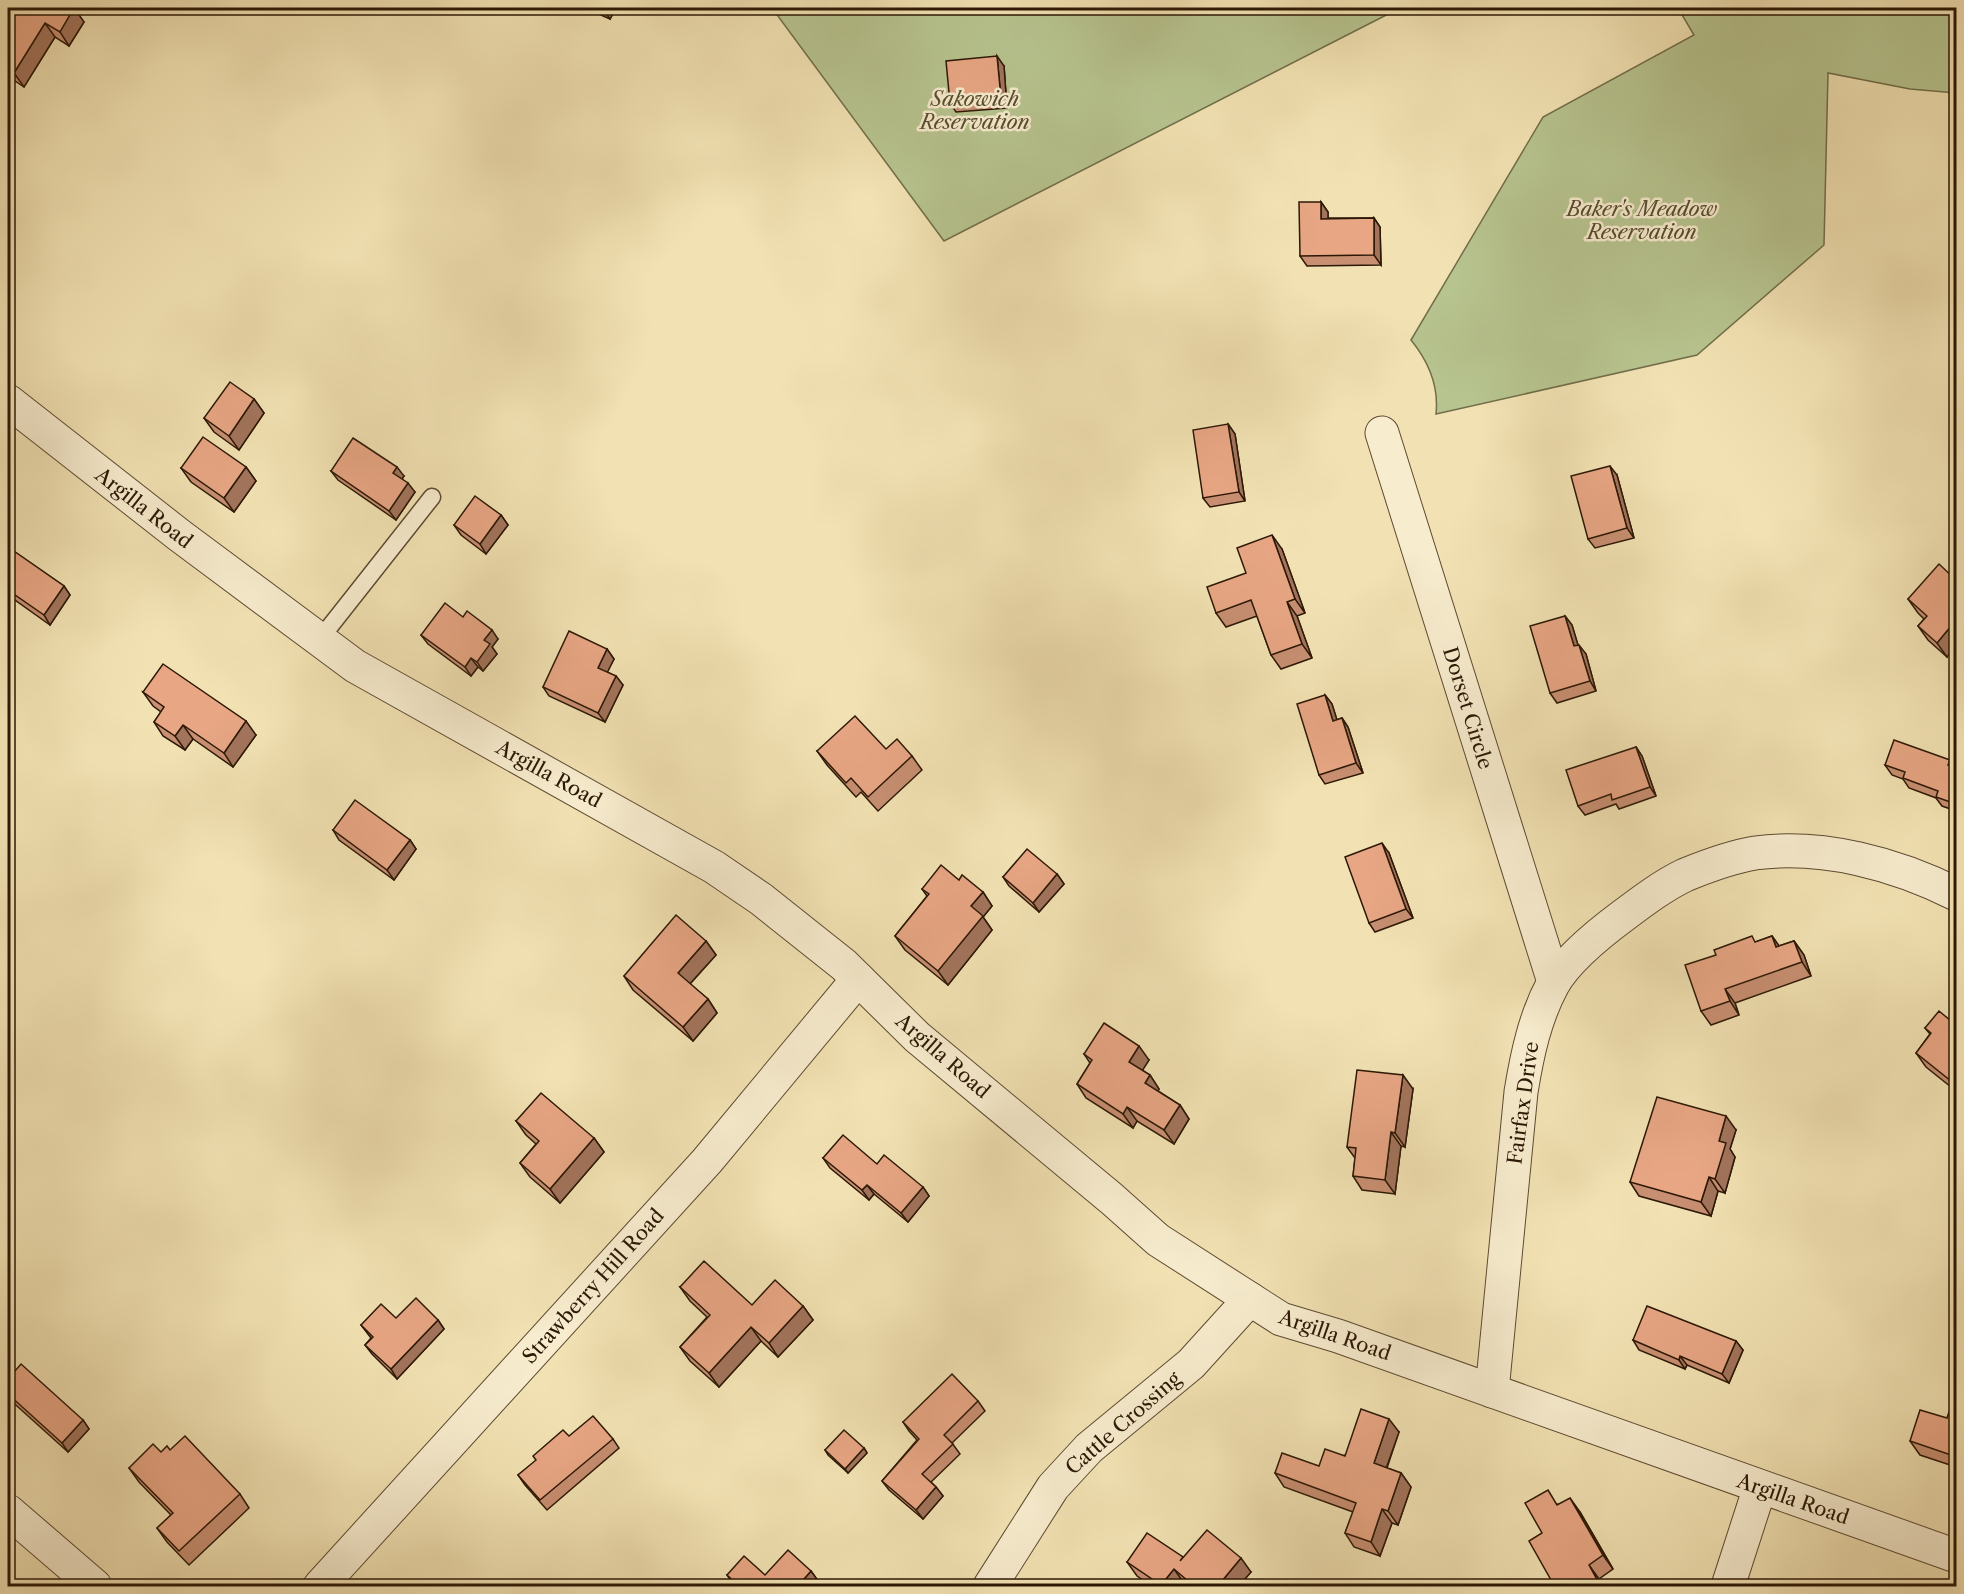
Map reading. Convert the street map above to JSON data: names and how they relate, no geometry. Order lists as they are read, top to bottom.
{
  "streets": {
    "street": [
      "Argilla Road",
      "Dorset Circle",
      "Fairfax Drive",
      "Strawberry Hill Road",
      "Cattle Crossing"
    ]
  },
  "crossings": [
    ["Argilla Road", "Fairfax Drive"],
    ["Argilla Road", "Strawberry Hill Road"],
    ["Argilla Road", "Cattle Crossing"],
    ["Dorset Circle", "Fairfax Drive"]
  ],
  "parks": ["Sakowich Reservation", "Baker's Meadow Reservation"]
}
